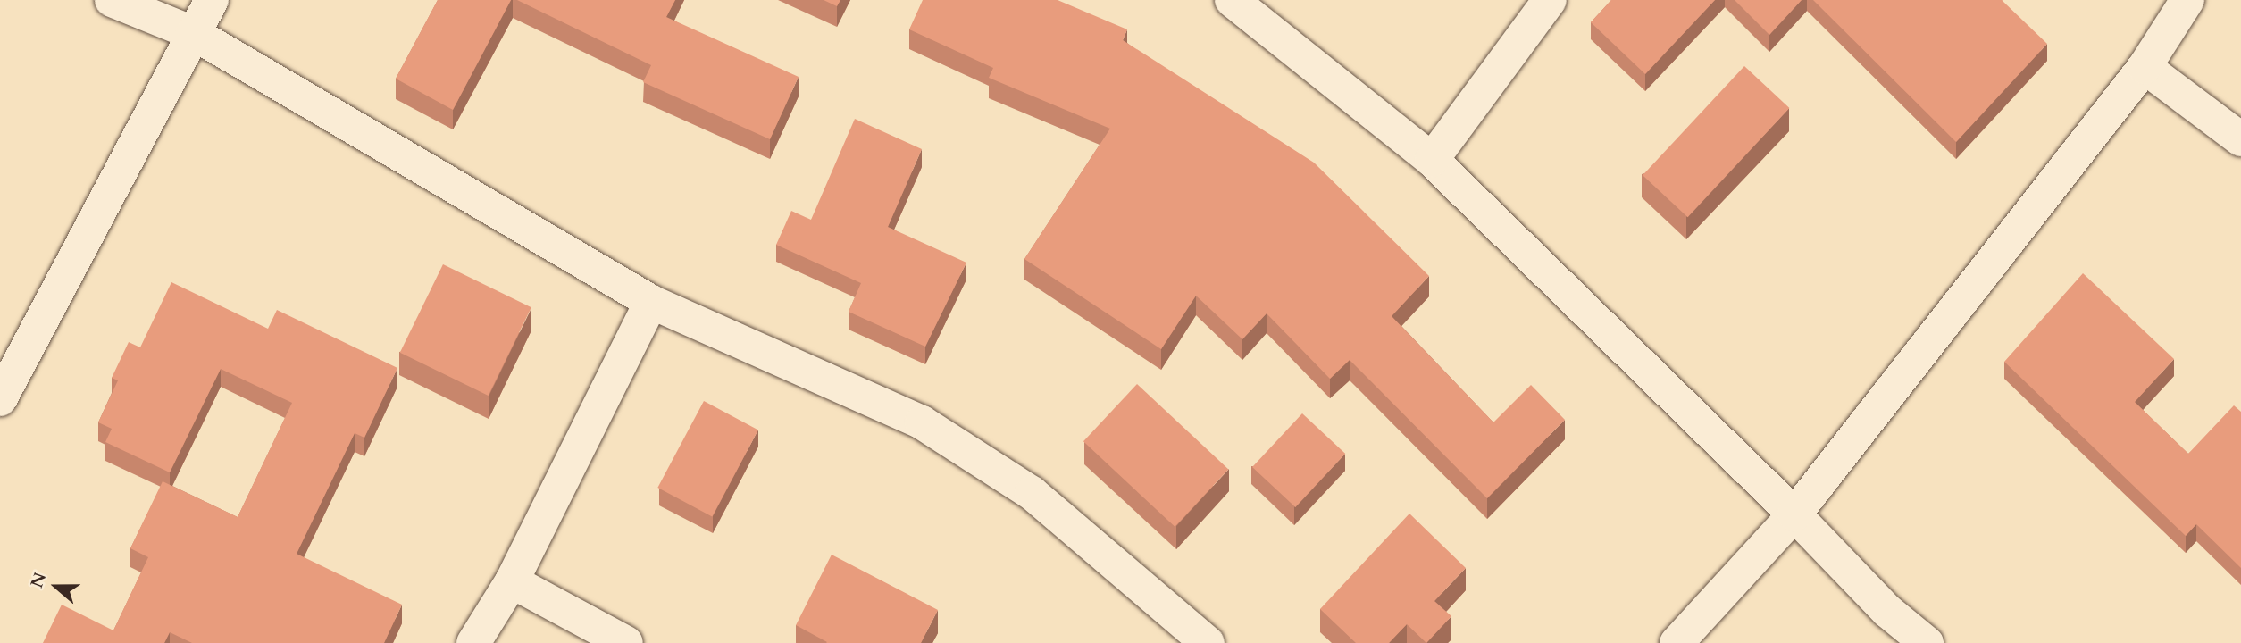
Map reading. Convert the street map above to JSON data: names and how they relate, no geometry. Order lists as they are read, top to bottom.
{
  "north": "left"
}
